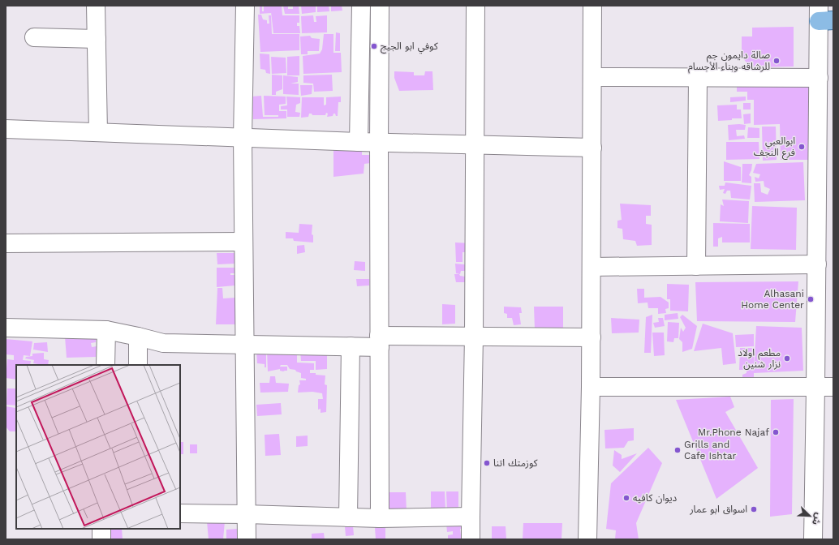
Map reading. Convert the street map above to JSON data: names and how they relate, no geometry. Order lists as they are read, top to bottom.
{
  "places": [
    "كوفي ابو الجيج",
    "صالة دايمون جم للرشاقه وبناء الأجسام",
    "ابوالعبي فرع النجف",
    "Alhasani Home Center",
    "مطعم اولاد نزار شنين",
    "Mr.Phone Najaf",
    "Grills and Cafe Ishtar",
    "كوزمتك اتنا",
    "ديوان كافيه",
    "اسواق ابو عمار"
  ],
  "north": "bottom right"
}
